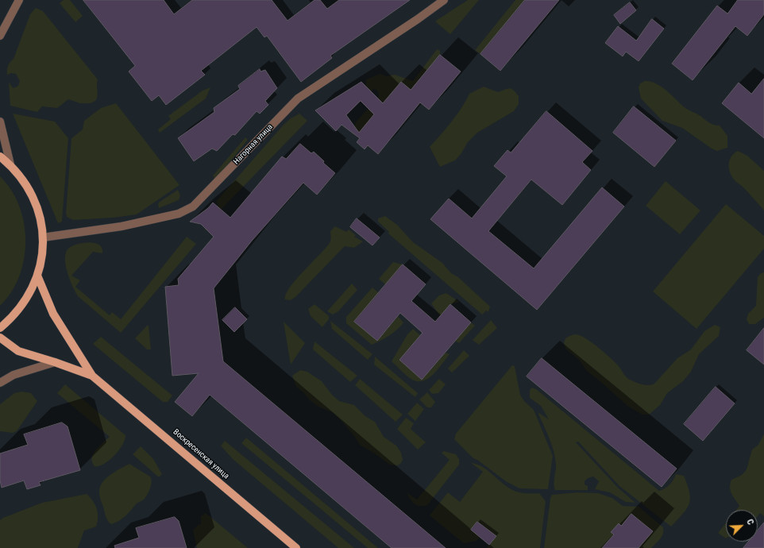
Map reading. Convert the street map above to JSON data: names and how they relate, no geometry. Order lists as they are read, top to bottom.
{
  "streets": {
    "main road": ["Воскресенская улица"],
    "street": ["Нагорная улица"]
  },
  "north": "top right"
}
